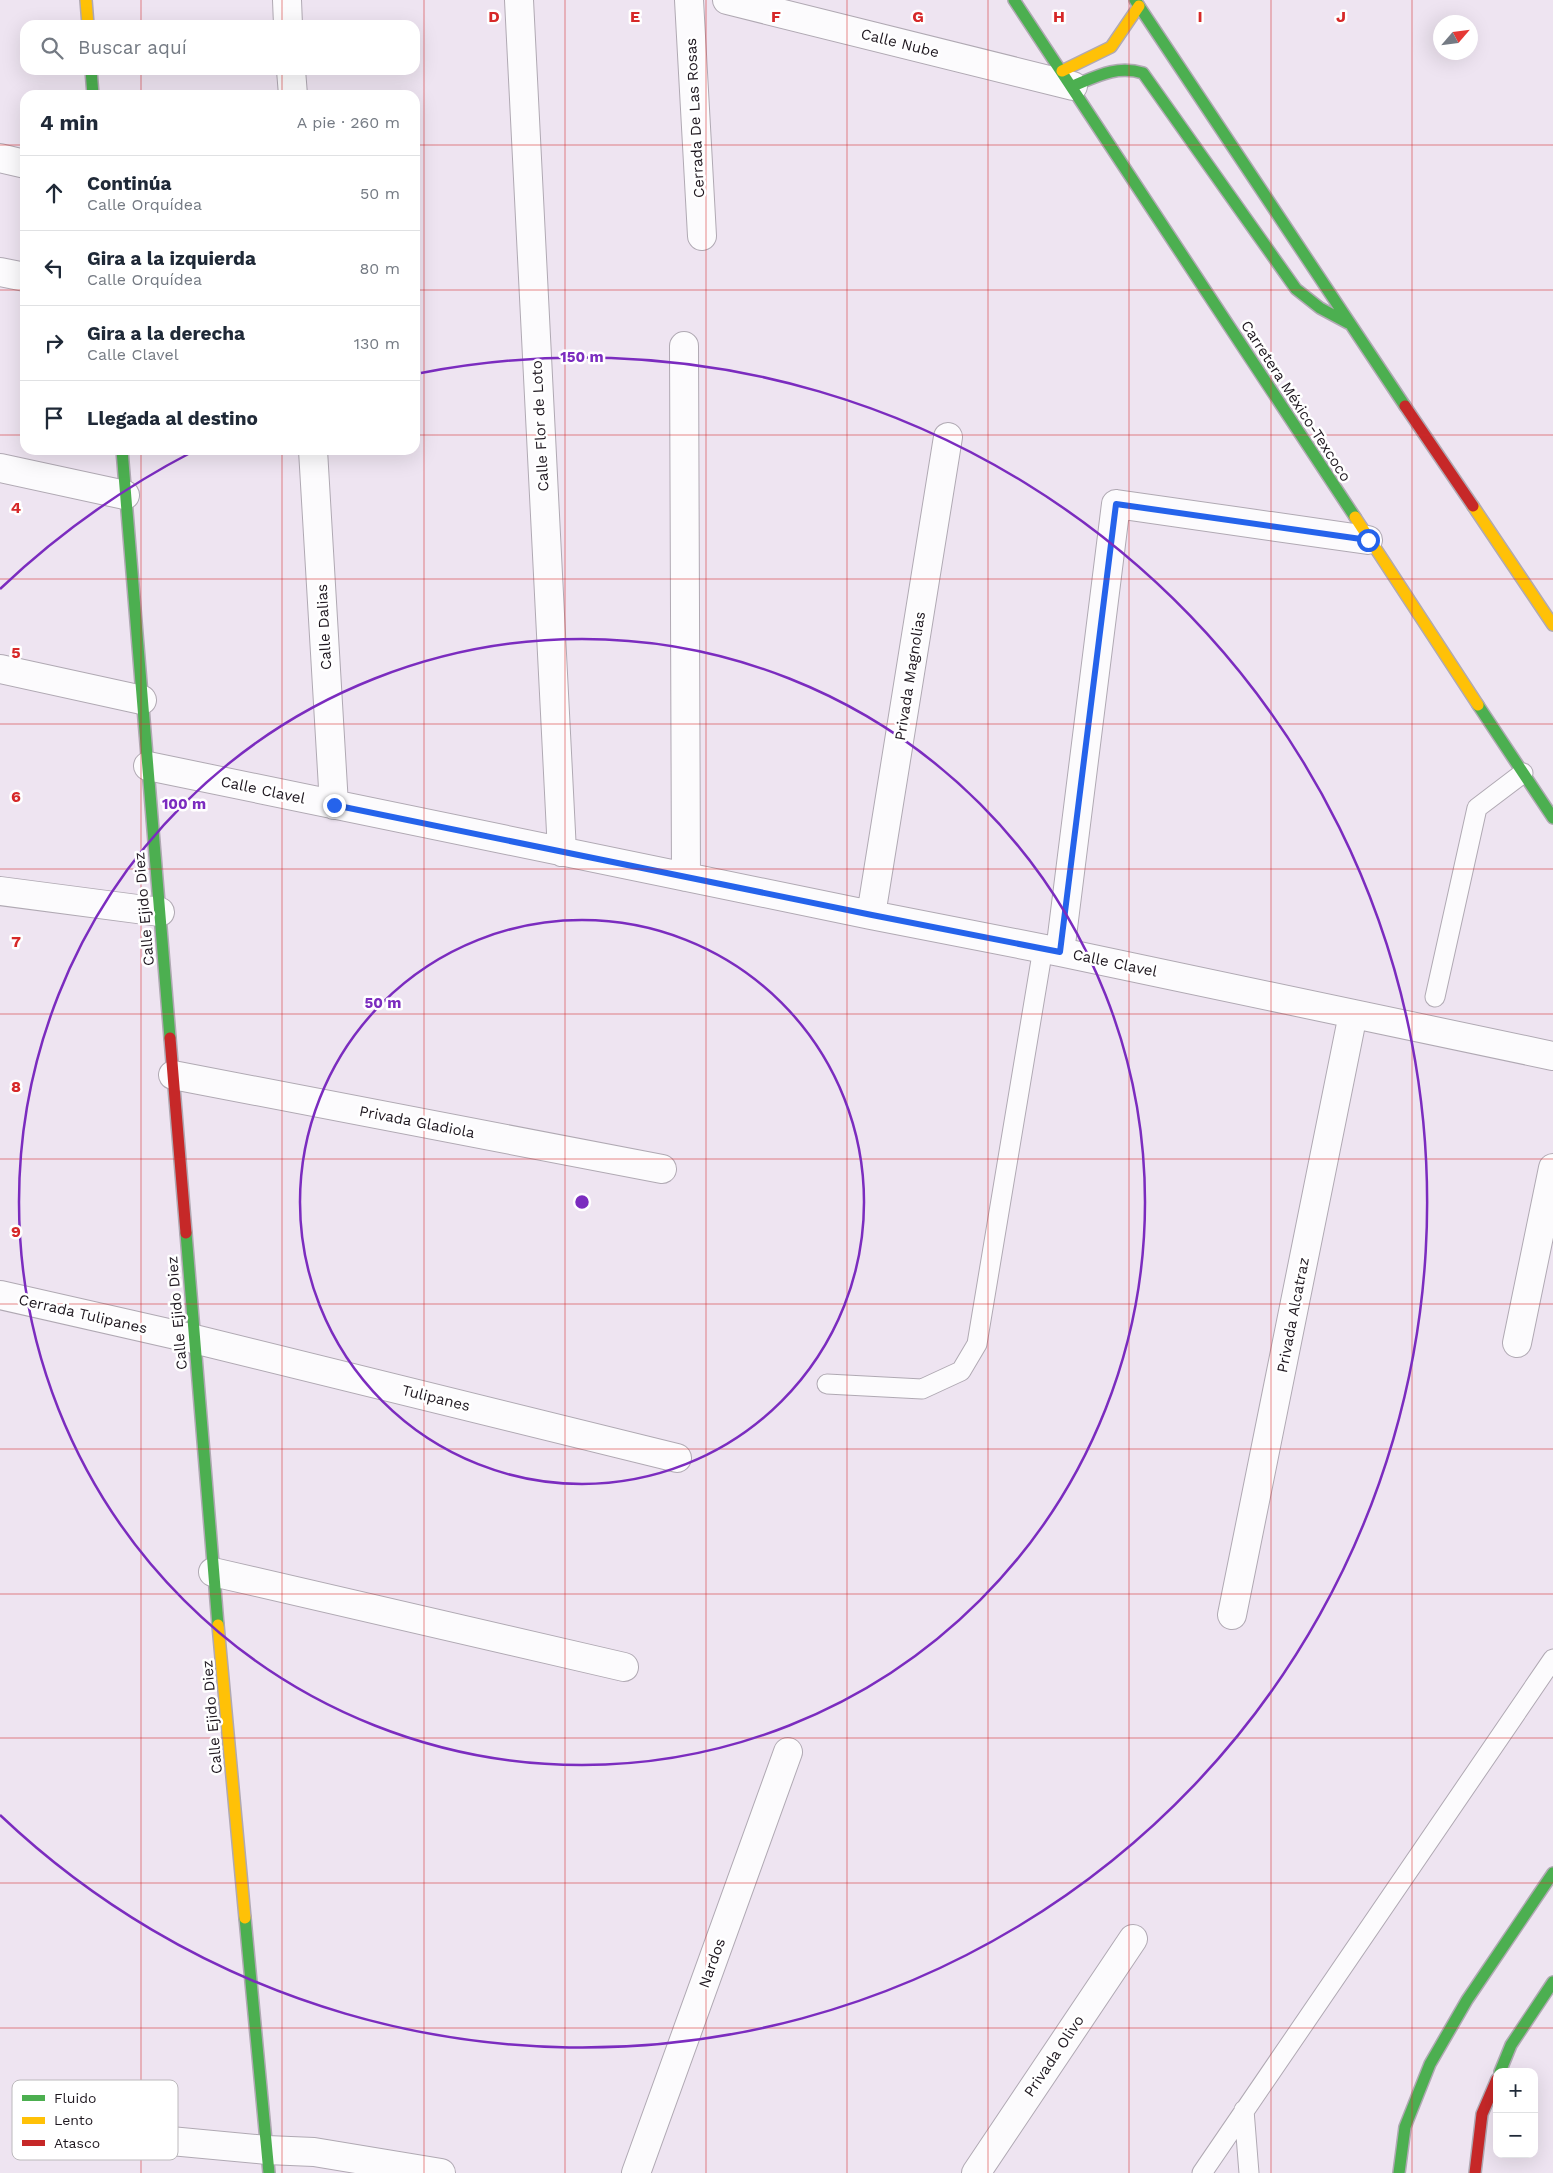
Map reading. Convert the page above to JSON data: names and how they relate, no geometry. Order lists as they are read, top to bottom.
{
  "streets": {
    "main road": ["Carretera México-Texcoco", "Calle Ejido Diez"],
    "street": [
      "Calle Nube",
      "Cerrada De Las Rosas",
      "Calle Flor de Loto",
      "Calle Dalias",
      "Privada Magnolias",
      "Calle Clavel",
      "Privada Gladiola",
      "Cerrada Tulipanes",
      "Privada Alcatraz",
      "Tulipanes",
      "Nardos",
      "Privada Olivo"
    ]
  },
  "crossings": [
    ["Calle Nube", "Carretera México-Texcoco"],
    ["Calle Flor de Loto", "Calle Clavel"],
    ["Calle Dalias", "Calle Clavel"],
    ["Privada Magnolias", "Calle Clavel"],
    ["Calle Clavel", "Calle Ejido Diez"],
    ["Calle Clavel", "Privada Alcatraz"],
    ["Calle Ejido Diez", "Privada Gladiola"],
    ["Calle Ejido Diez", "Cerrada Tulipanes"],
    ["Calle Ejido Diez", "Tulipanes"],
    ["Cerrada Tulipanes", "Tulipanes"]
  ],
  "legend": ["Fluido", "Lento", "Atasco"],
  "north": "top right",
  "page": {
    "search": "Buscar aquí",
    "heading": ["4 min", "A pie · 260 m"],
    "list": [
      ["Continúa", "Calle Orquídea", "50 m"],
      ["Gira a la izquierda", "Calle Orquídea", "80 m"],
      ["Gira a la derecha", "Calle Clavel", "130 m"],
      "Llegada al destino"
    ],
    "map_buttons": ["+", "−"]
  },
  "grid": {
    "columns": [
      "D",
      "E",
      "F",
      "G",
      "H",
      "I",
      "J"
    ],
    "rows": [
      "4",
      "5",
      "6",
      "7",
      "8",
      "9"
    ]
  },
  "rings": ["150 m", "100 m", "50 m"]
}
